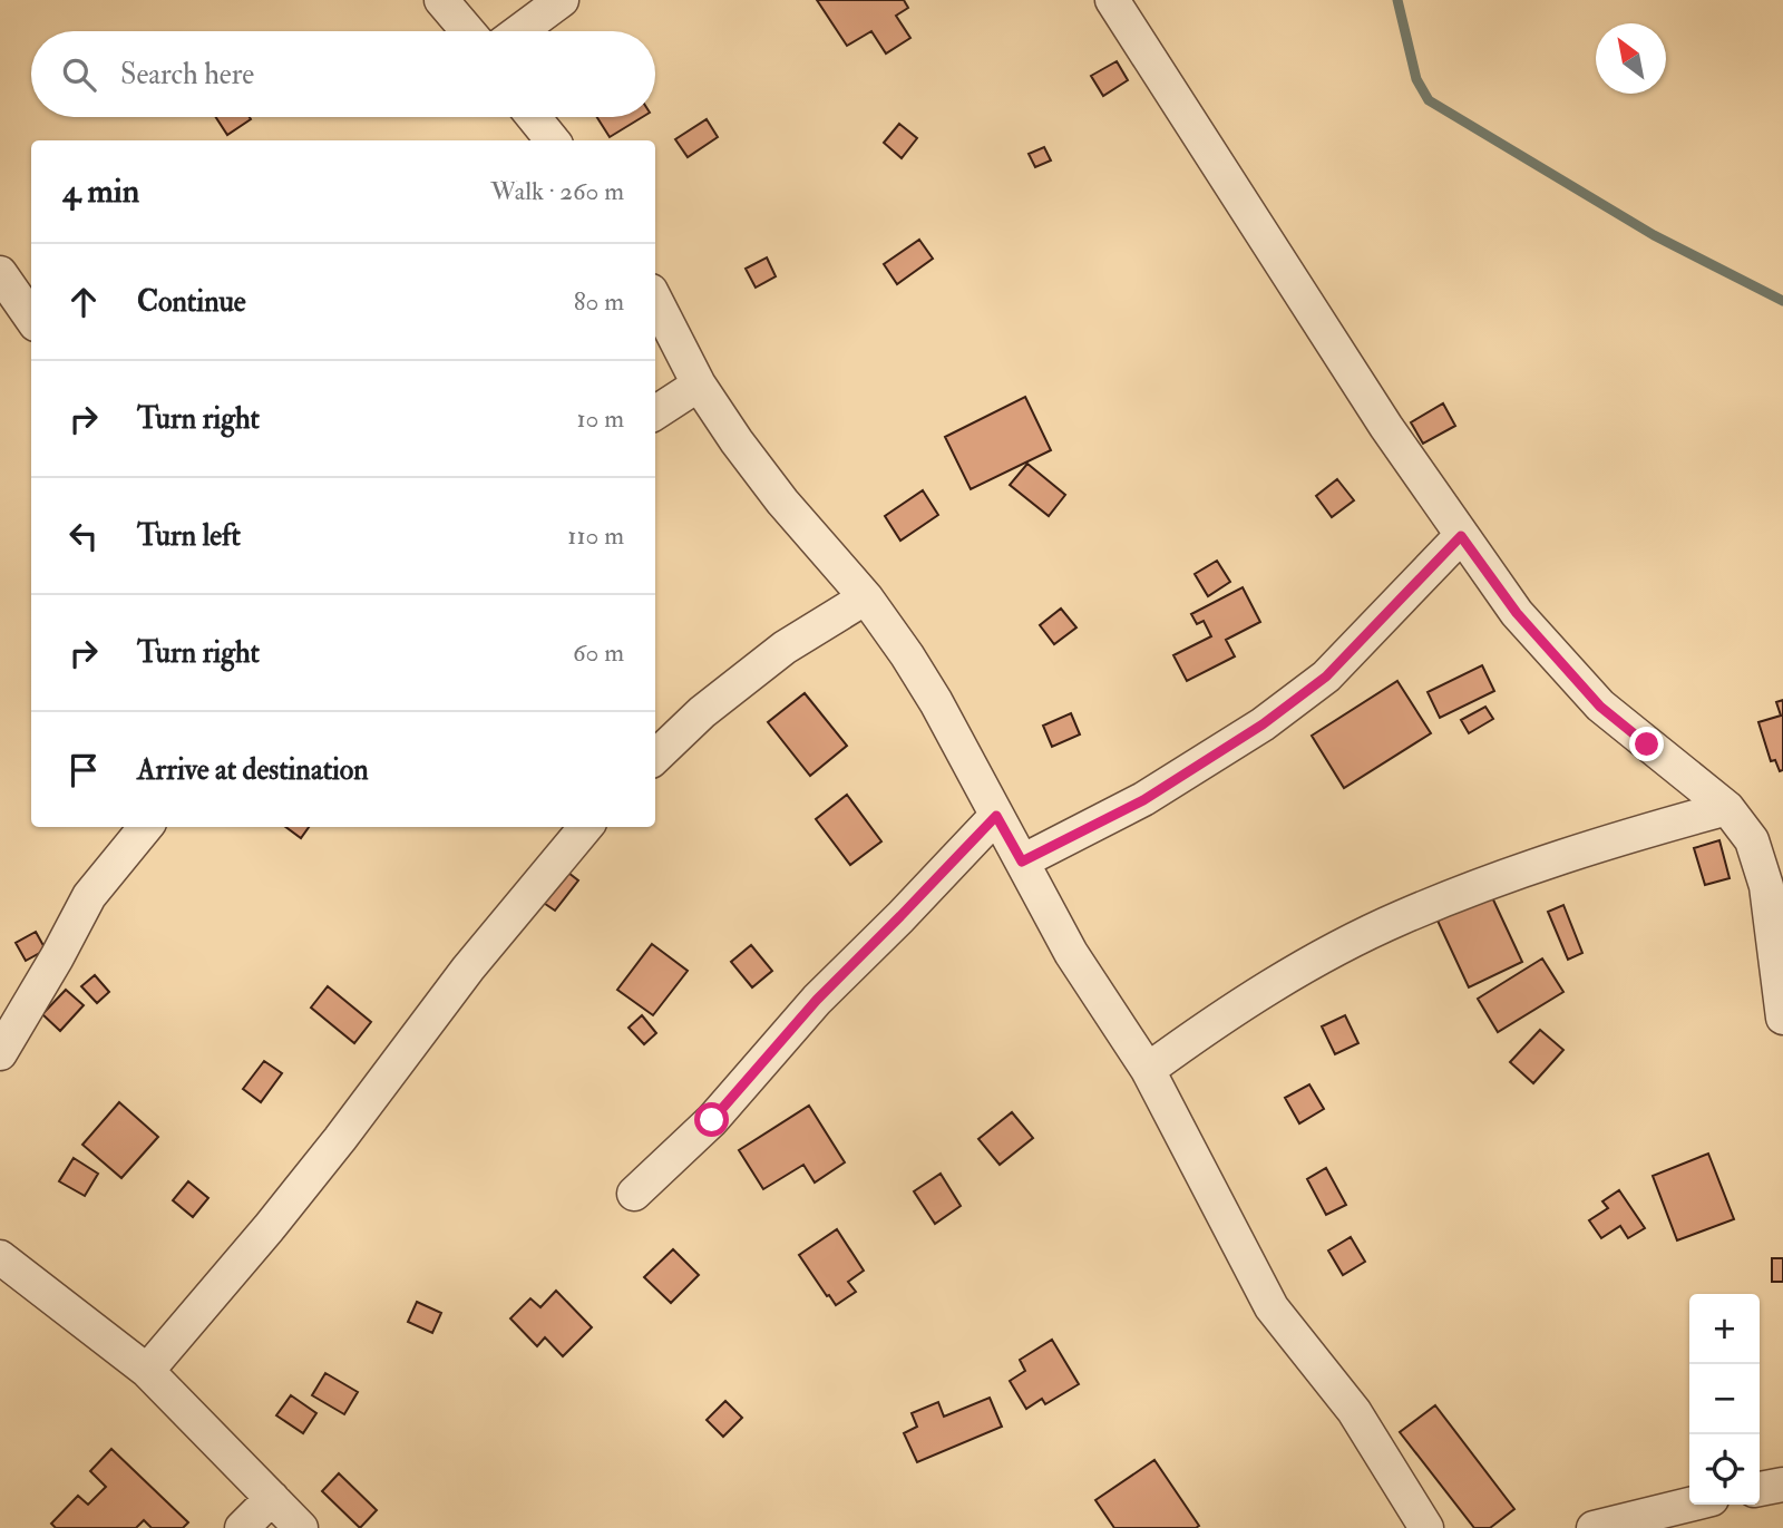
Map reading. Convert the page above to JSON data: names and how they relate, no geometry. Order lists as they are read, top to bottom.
{
  "north": "top left",
  "page": {
    "search": "Search here",
    "heading": ["4 min", "Walk · 260 m"],
    "list": [
      ["Continue", "80 m"],
      ["Turn right", "10 m"],
      ["Turn left", "110 m"],
      ["Turn right", "60 m"],
      "Arrive at destination"
    ],
    "map_buttons": ["+", "−"]
  }
}
